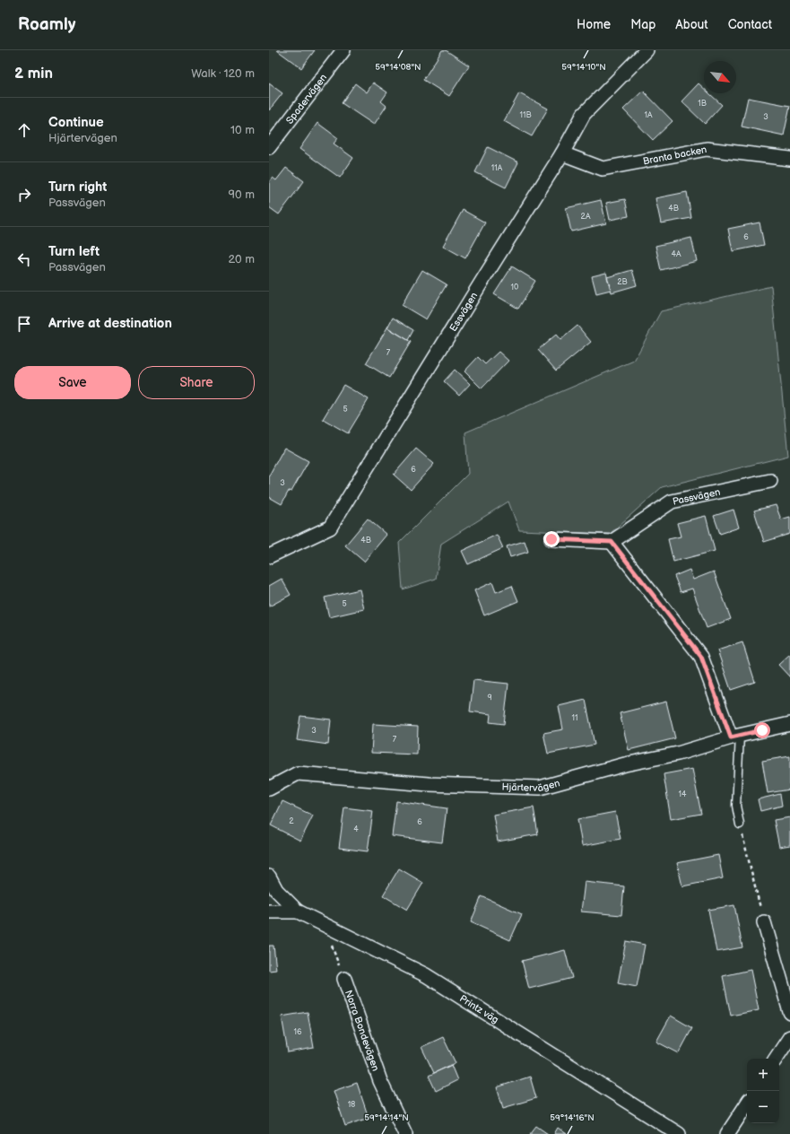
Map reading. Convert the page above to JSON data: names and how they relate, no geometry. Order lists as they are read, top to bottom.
{
  "streets": {
    "street": [
      "Spadervägen",
      "Branta backen",
      "Essvägen",
      "Passvägen",
      "Hjärtervägen",
      "Printz väg",
      "Norra Bondevägen"
    ]
  },
  "crossings": [
    ["Branta backen", "Essvägen"],
    ["Printz väg", "Norra Bondevägen"]
  ],
  "house_numbers": [
    "1B",
    "11B",
    "1A",
    "3",
    "11A",
    "4B",
    "2A",
    "6",
    "4A",
    "2B",
    "10",
    "7",
    "5",
    "6",
    "3",
    "4B",
    "5",
    "9",
    "11",
    "3",
    "7",
    "14",
    "2",
    "6",
    "4",
    "16",
    "18"
  ],
  "north": "bottom right",
  "page": {
    "header": "Roamly",
    "nav": [
      "Home",
      "Map",
      "About",
      "Contact"
    ],
    "heading": ["2 min", "Walk · 120 m"],
    "list": [
      ["Continue", "Hjärtervägen", "10 m"],
      ["Turn right", "Passvägen", "90 m"],
      ["Turn left", "Passvägen", "20 m"],
      "Arrive at destination"
    ],
    "buttons": ["Save", "Share"],
    "map_buttons": ["+", "−"]
  },
  "coordinates": [
    "59°14'08\"N",
    "59°14'10\"N",
    "59°14'14\"N",
    "59°14'16\"N"
  ]
}
